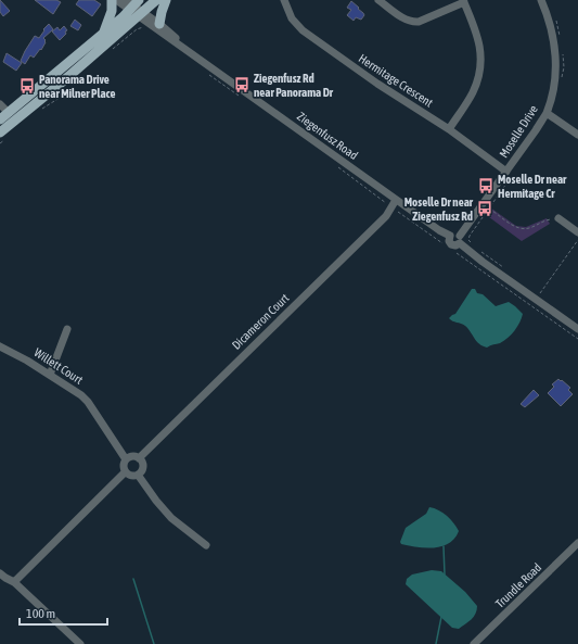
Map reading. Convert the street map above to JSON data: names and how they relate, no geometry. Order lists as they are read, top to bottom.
{
  "streets": {
    "street": [
      "Hermitage Crescent",
      "Moselle Drive",
      "Ziegenfusz Road",
      "Dicameron Court",
      "Willett Court",
      "Trundle Road"
    ]
  },
  "crossings": [
    ["Hermitage Crescent", "Moselle Drive"],
    ["Moselle Drive", "Ziegenfusz Road"],
    ["Ziegenfusz Road", "Dicameron Court"],
    ["Dicameron Court", "Willett Court"]
  ],
  "places": {
    "bus stop": [
      "Ziegenfusz Rd near Panorama Dr",
      "Panorama Drive near Milner Place",
      "Moselle Dr near Hermitage Cr",
      "Moselle Dr near Ziegenfusz Rd"
    ]
  },
  "scale_bar": "100 m"
}
